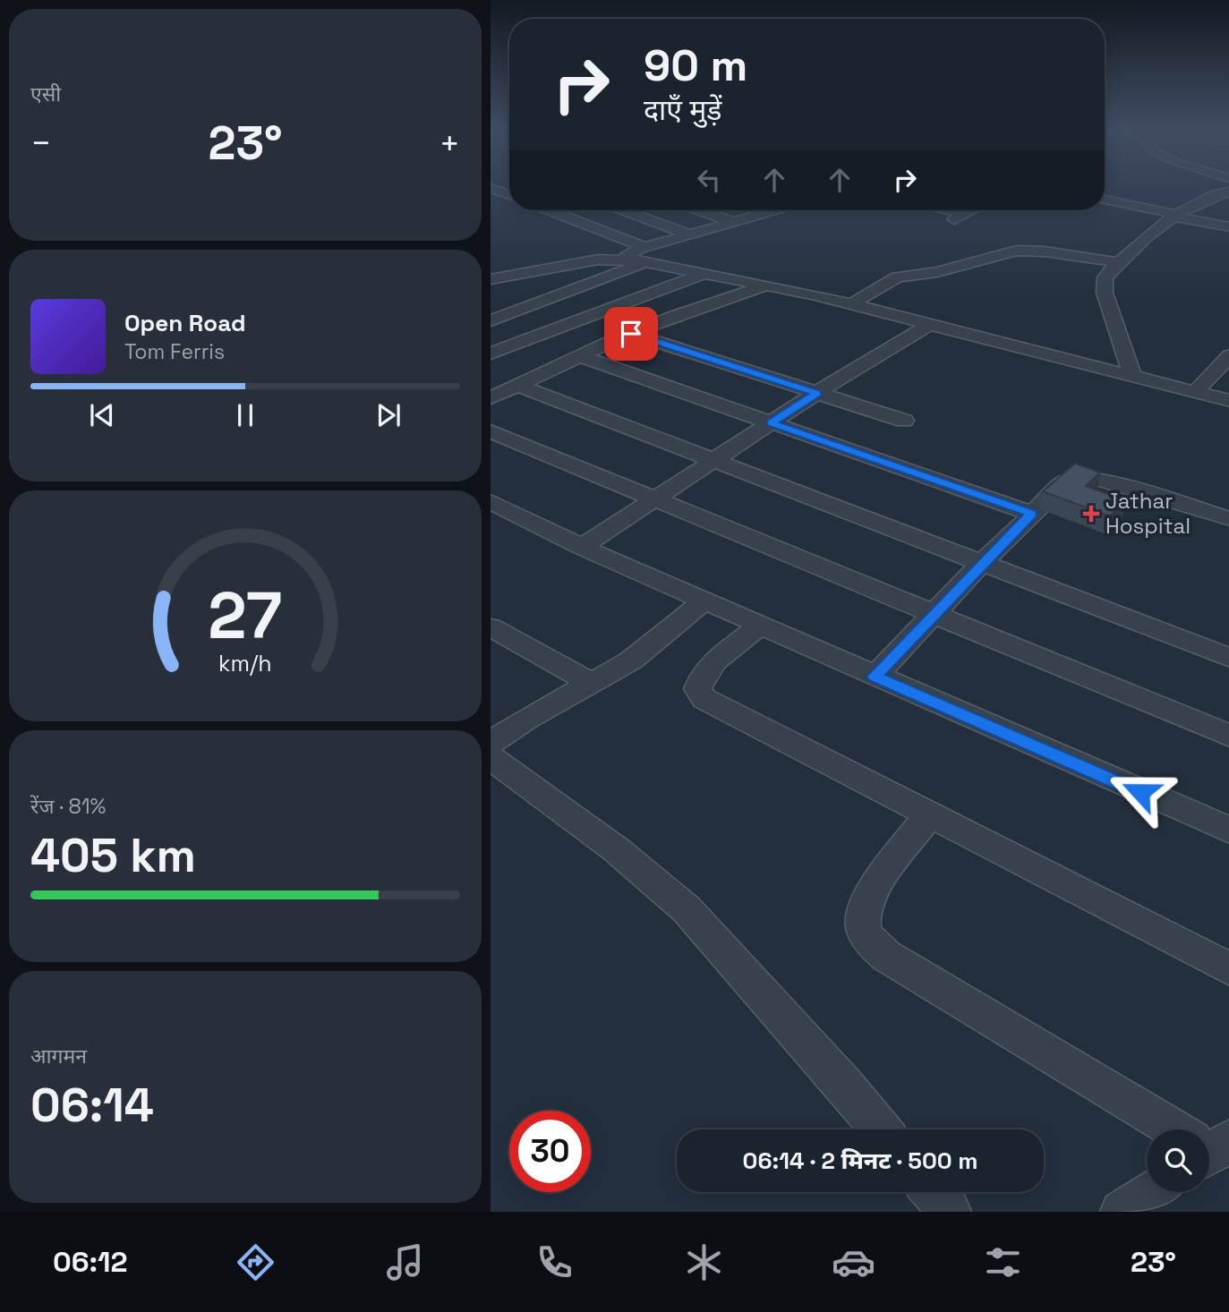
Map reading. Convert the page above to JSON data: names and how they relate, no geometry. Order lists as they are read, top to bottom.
{
  "places": {
    "health": ["Jathar Hospital"]
  },
  "page": {
    "tile": [
      "एसी",
      ["रेंज · 81%", "405 km"],
      ["आगमन", "06:14"]
    ],
    "turn": ["90 m", "दाएँ मुड़ें"],
    "heat": ["−", "23°", "+"],
    "song": ["Open Road", "Tom Ferris"],
    "limit": "30",
    "trip": "06:14 · 2 मिनट · 500 m",
    "tabs": ["06:12", "23°"],
    "gauge": ["27", "km/h"]
  }
}
